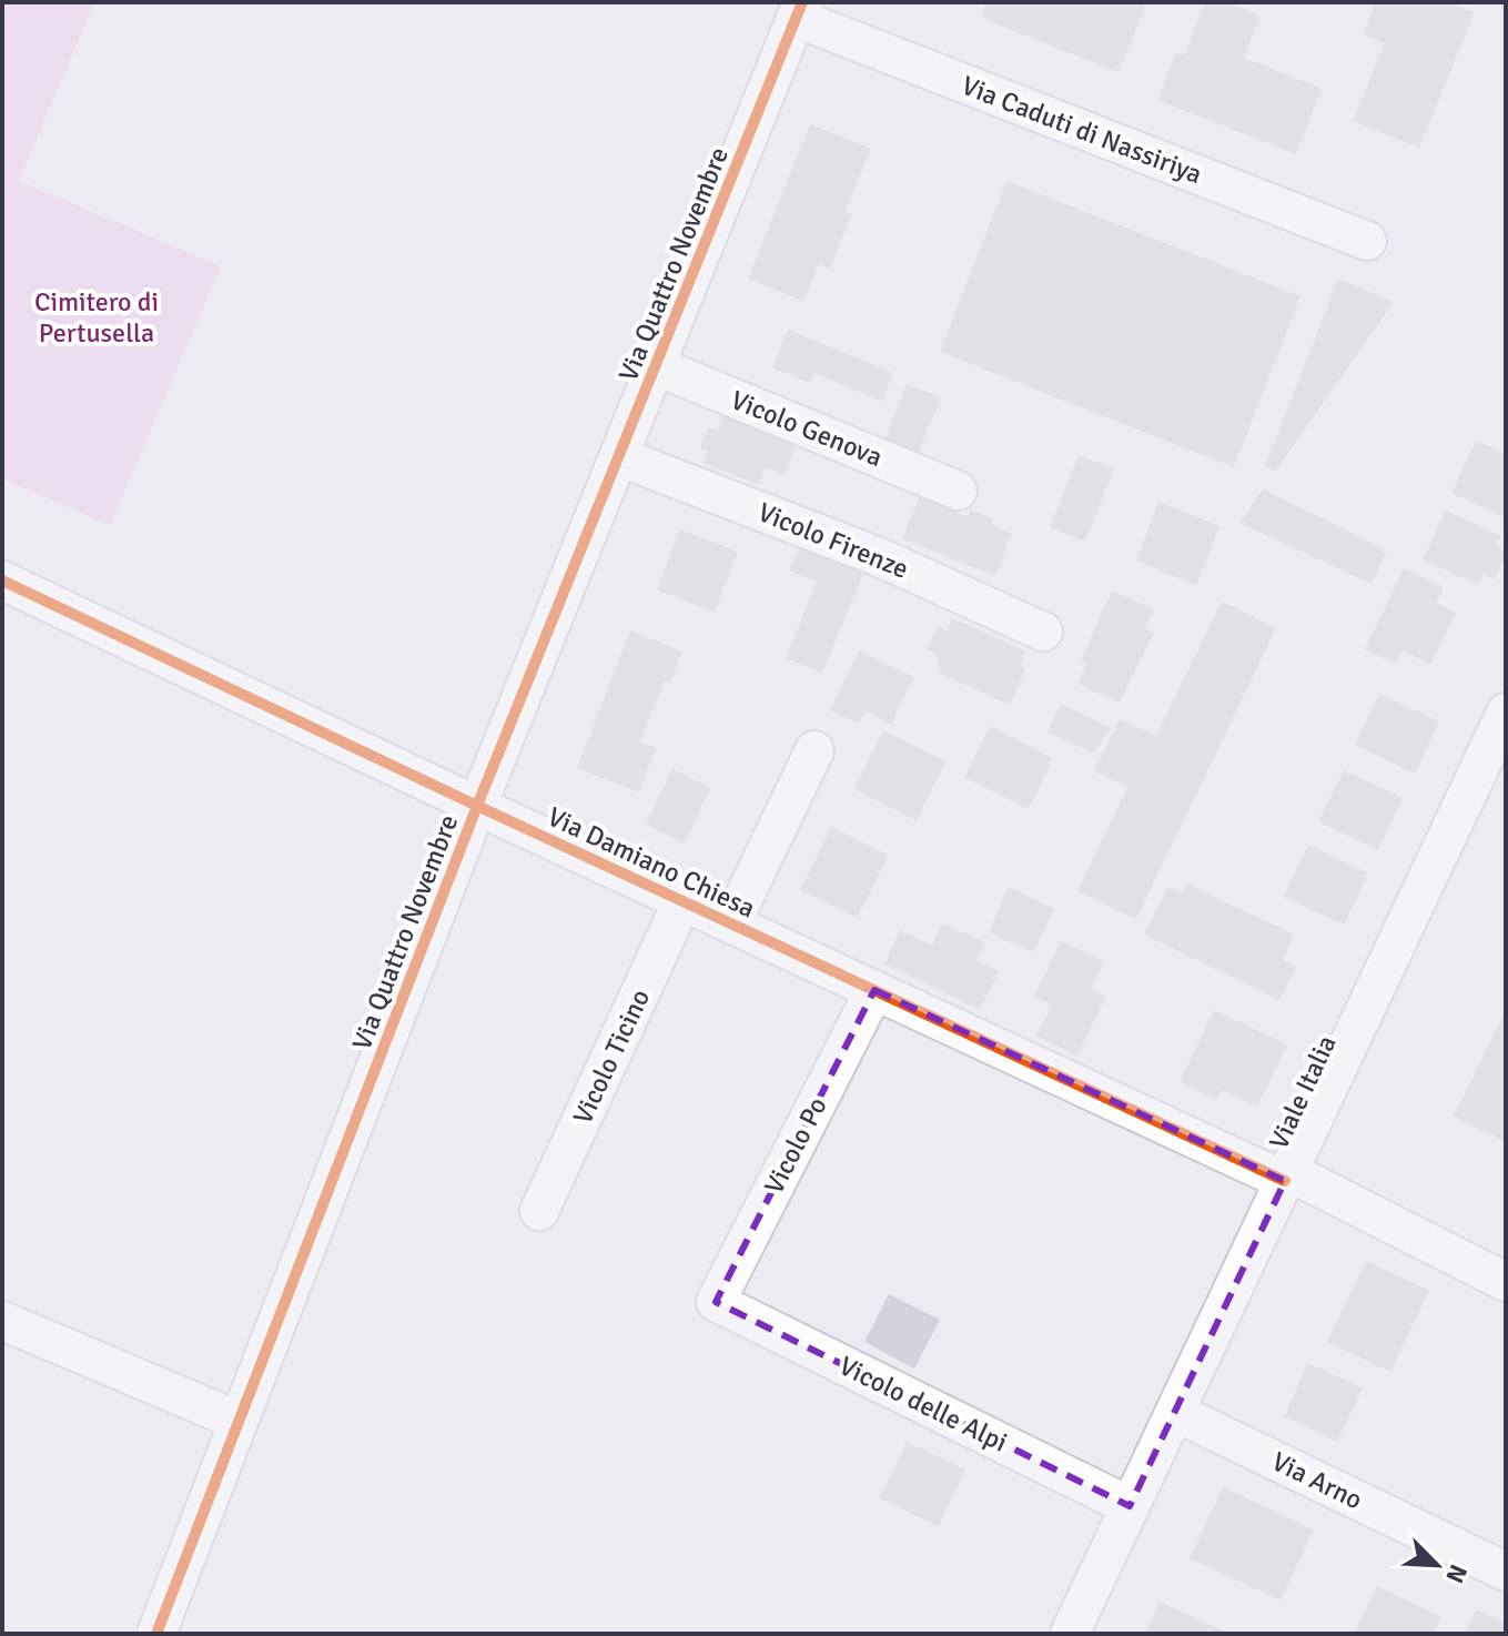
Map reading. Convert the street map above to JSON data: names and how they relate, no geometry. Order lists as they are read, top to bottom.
{
  "streets": {
    "street": [
      "Via Caduti di Nassiriya",
      "Via Quattro Novembre",
      "Vicolo Genova",
      "Vicolo Firenze",
      "Via Damiano Chiesa",
      "Vicolo Ticino",
      "Viale Italia",
      "Vicolo Po",
      "Vicolo delle Alpi",
      "Via Arno"
    ]
  },
  "crossings": [
    ["Via Caduti di Nassiriya", "Via Quattro Novembre"],
    ["Via Quattro Novembre", "Vicolo Genova"],
    ["Via Quattro Novembre", "Vicolo Firenze"],
    ["Via Quattro Novembre", "Via Damiano Chiesa"],
    ["Via Damiano Chiesa", "Vicolo Ticino"],
    ["Via Damiano Chiesa", "Viale Italia"],
    ["Via Damiano Chiesa", "Vicolo Po"],
    ["Viale Italia", "Vicolo delle Alpi"],
    ["Viale Italia", "Via Arno"],
    ["Vicolo Po", "Vicolo delle Alpi"]
  ],
  "parks": ["Cimitero di Pertusella"],
  "north": "bottom right"
}
